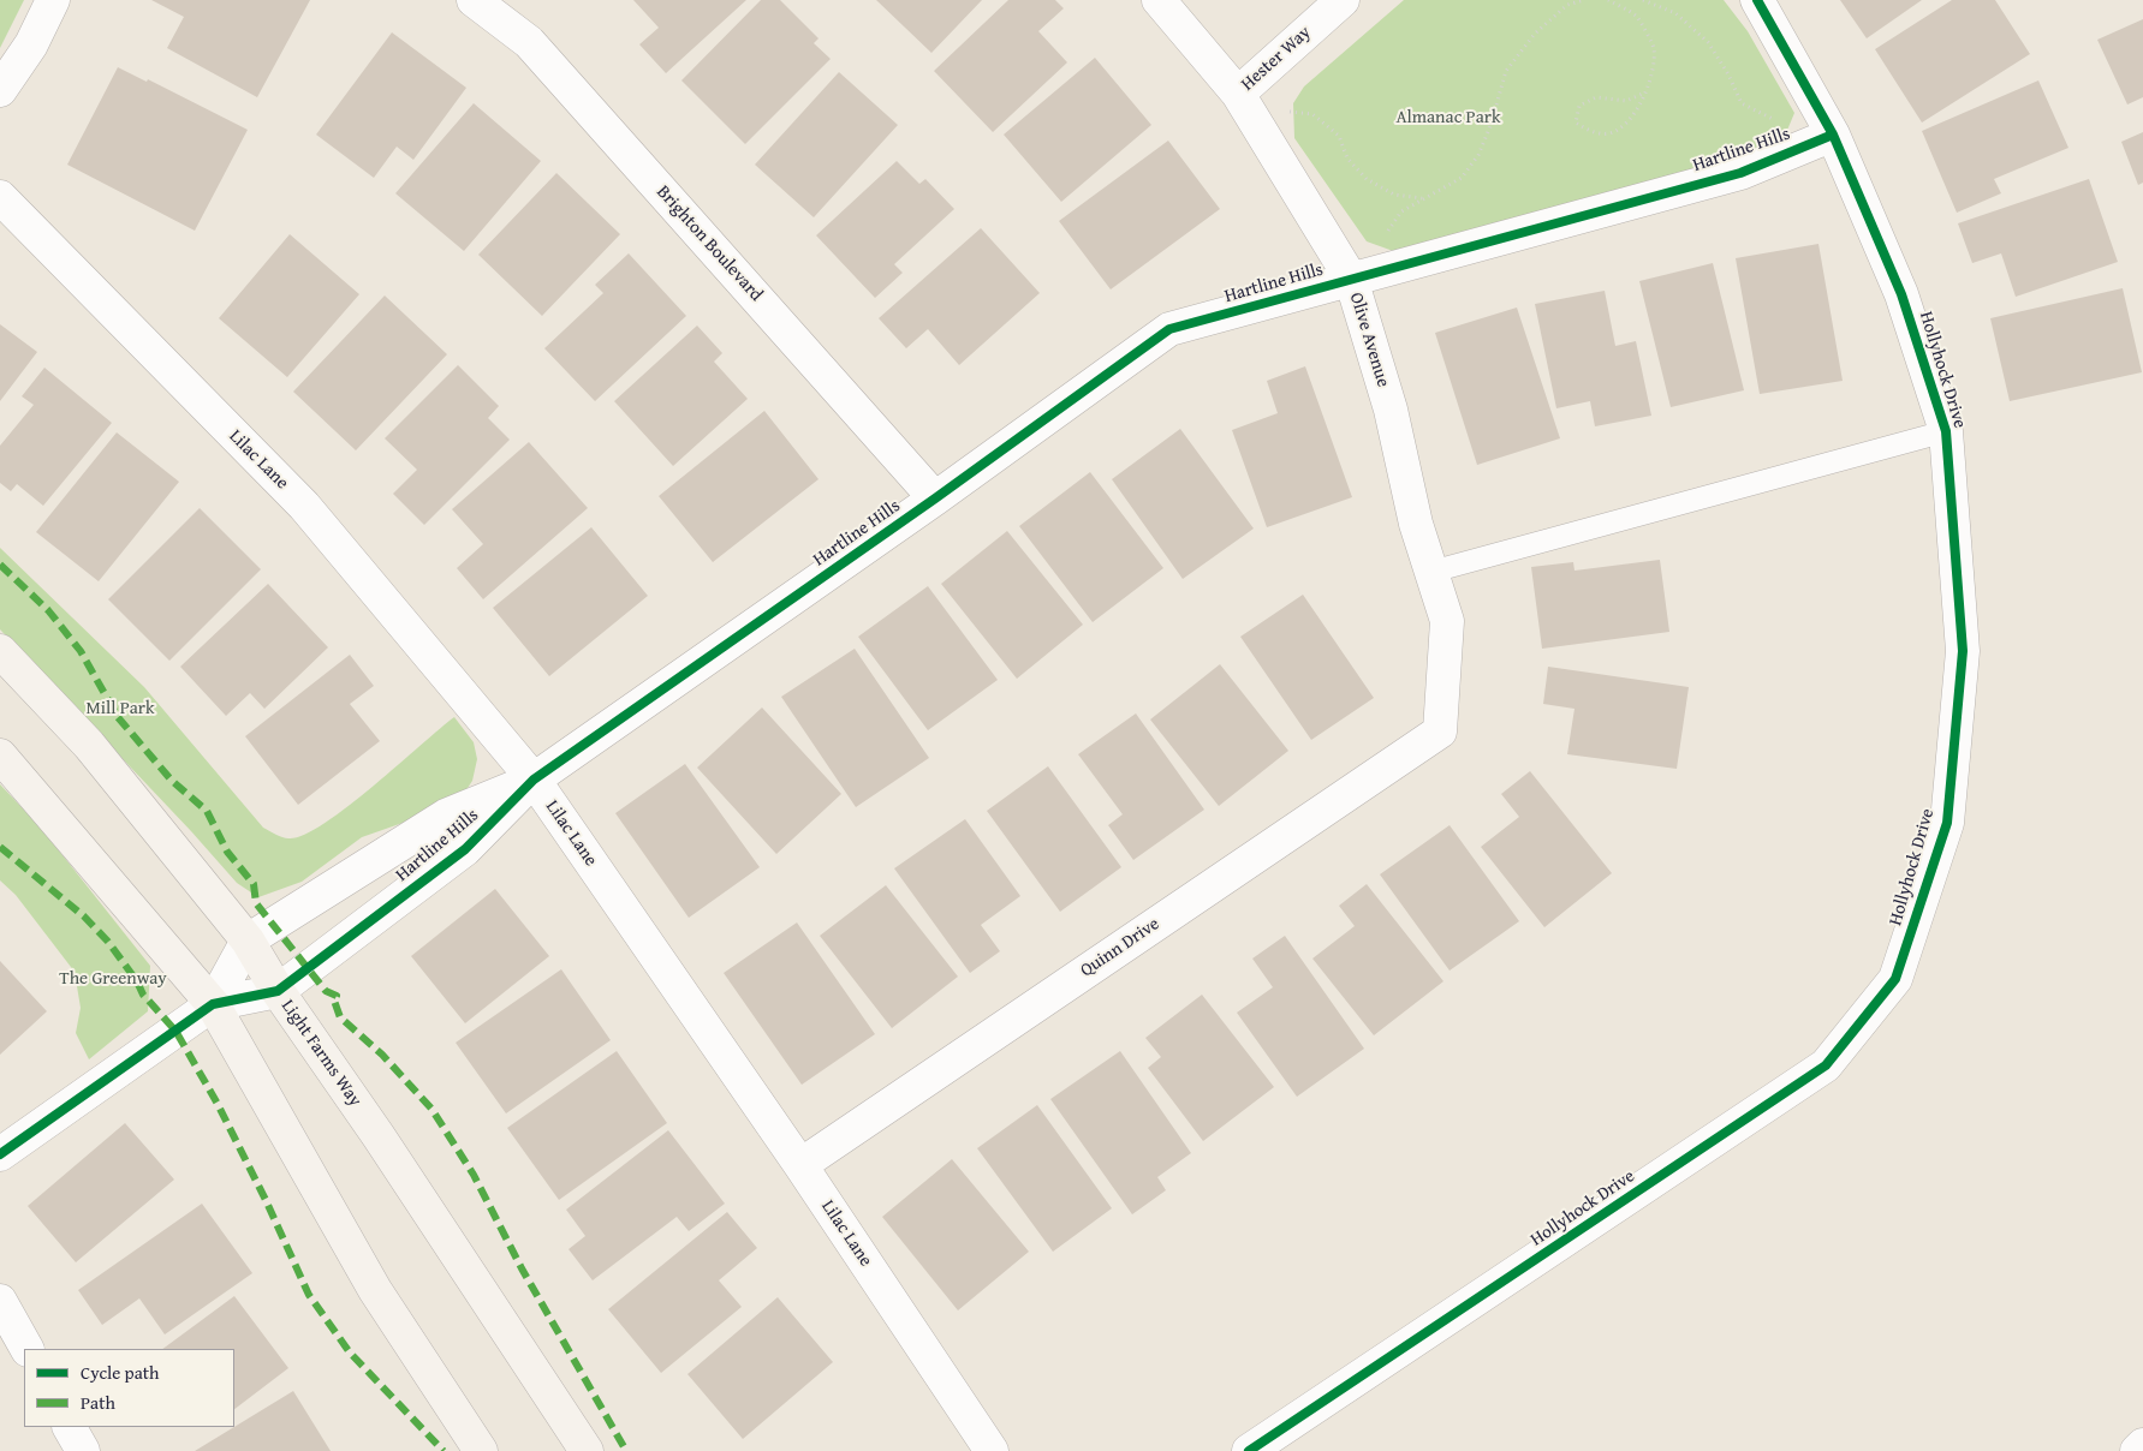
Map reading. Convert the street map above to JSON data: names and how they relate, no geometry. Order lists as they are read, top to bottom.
{
  "streets": {
    "street": [
      "Hester Way",
      "Hartline Hills",
      "Brighton Boulevard",
      "Olive Avenue",
      "Hollyhock Drive",
      "Lilac Lane",
      "Quinn Drive",
      "Light Farms Way"
    ]
  },
  "crossings": [
    ["Hester Way", "Olive Avenue"],
    ["Hartline Hills", "Brighton Boulevard"],
    ["Hartline Hills", "Olive Avenue"],
    ["Hartline Hills", "Hollyhock Drive"],
    ["Hartline Hills", "Lilac Lane"],
    ["Hartline Hills", "Light Farms Way"],
    ["Olive Avenue", "Quinn Drive"],
    ["Lilac Lane", "Quinn Drive"]
  ],
  "parks": ["Almanac Park", "Mill Park", "The Greenway"],
  "legend": ["Cycle path", "Path"]
}
